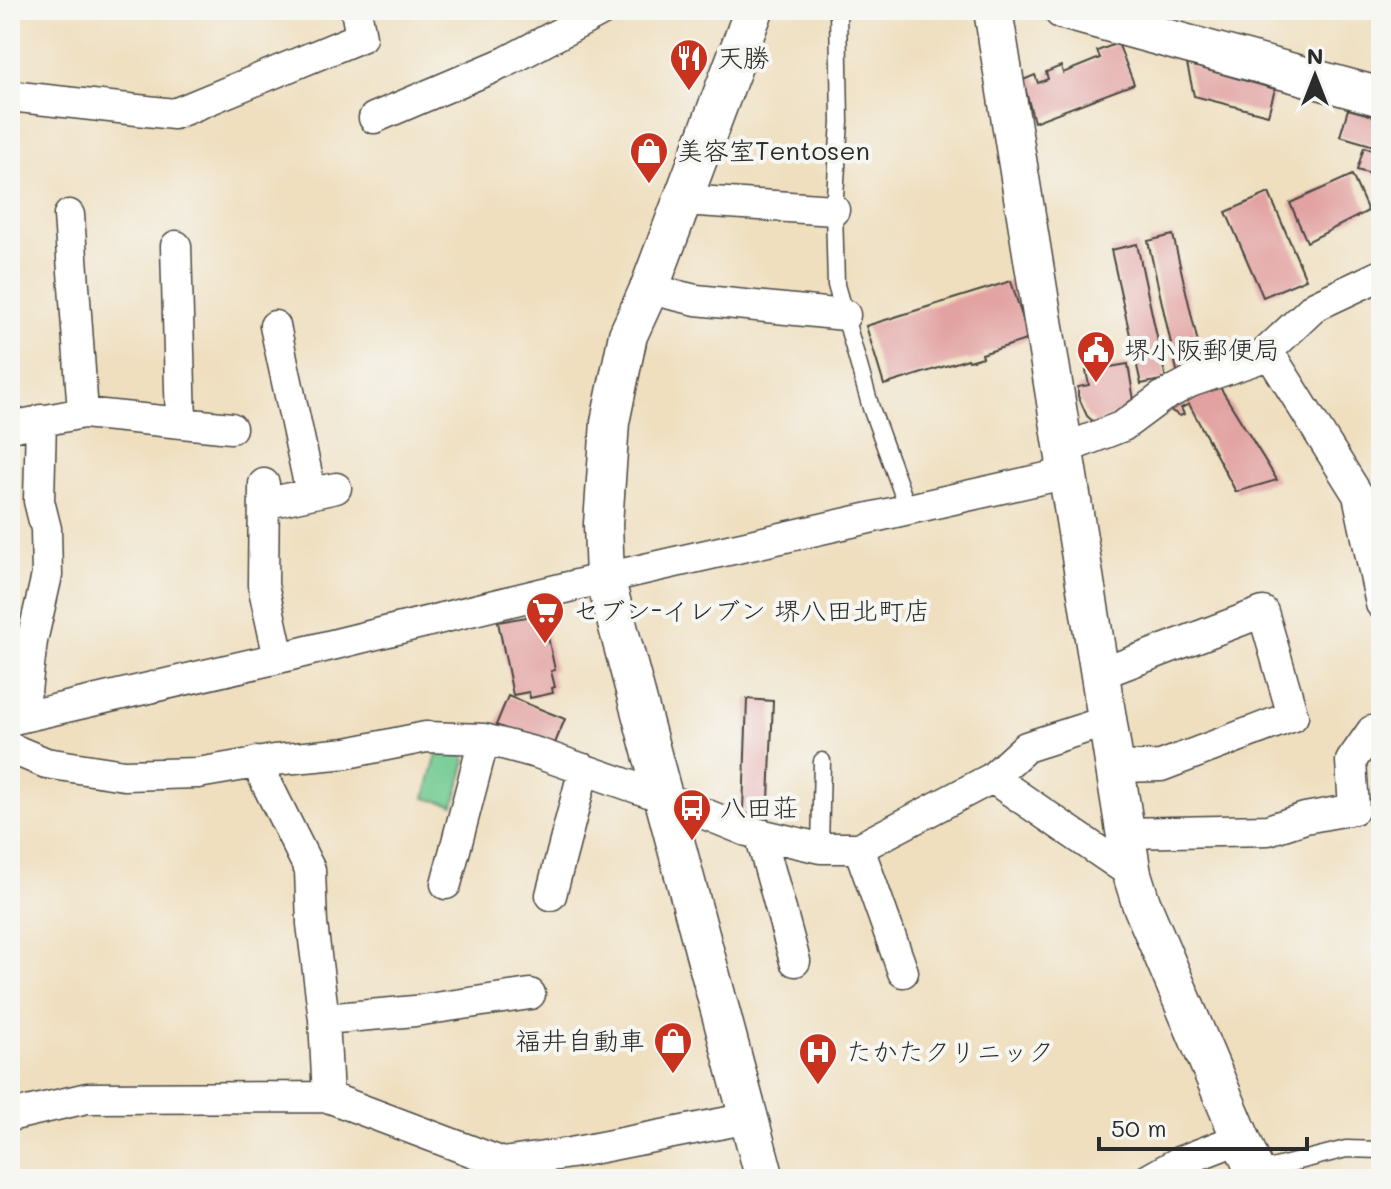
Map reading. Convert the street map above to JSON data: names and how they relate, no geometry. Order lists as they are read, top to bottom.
{
  "places": {
    "restaurant": ["天勝"],
    "shop": ["美容室Tentosen", "福井自動車"],
    "public building": ["堺小阪郵便局"],
    "supermarket": ["セブン-イレブン 堺八田北町店"],
    "bus stop": ["八田荘"],
    "hospital": ["たかたクリニック"]
  },
  "scale_bar": "50 m",
  "north": "top"
}
